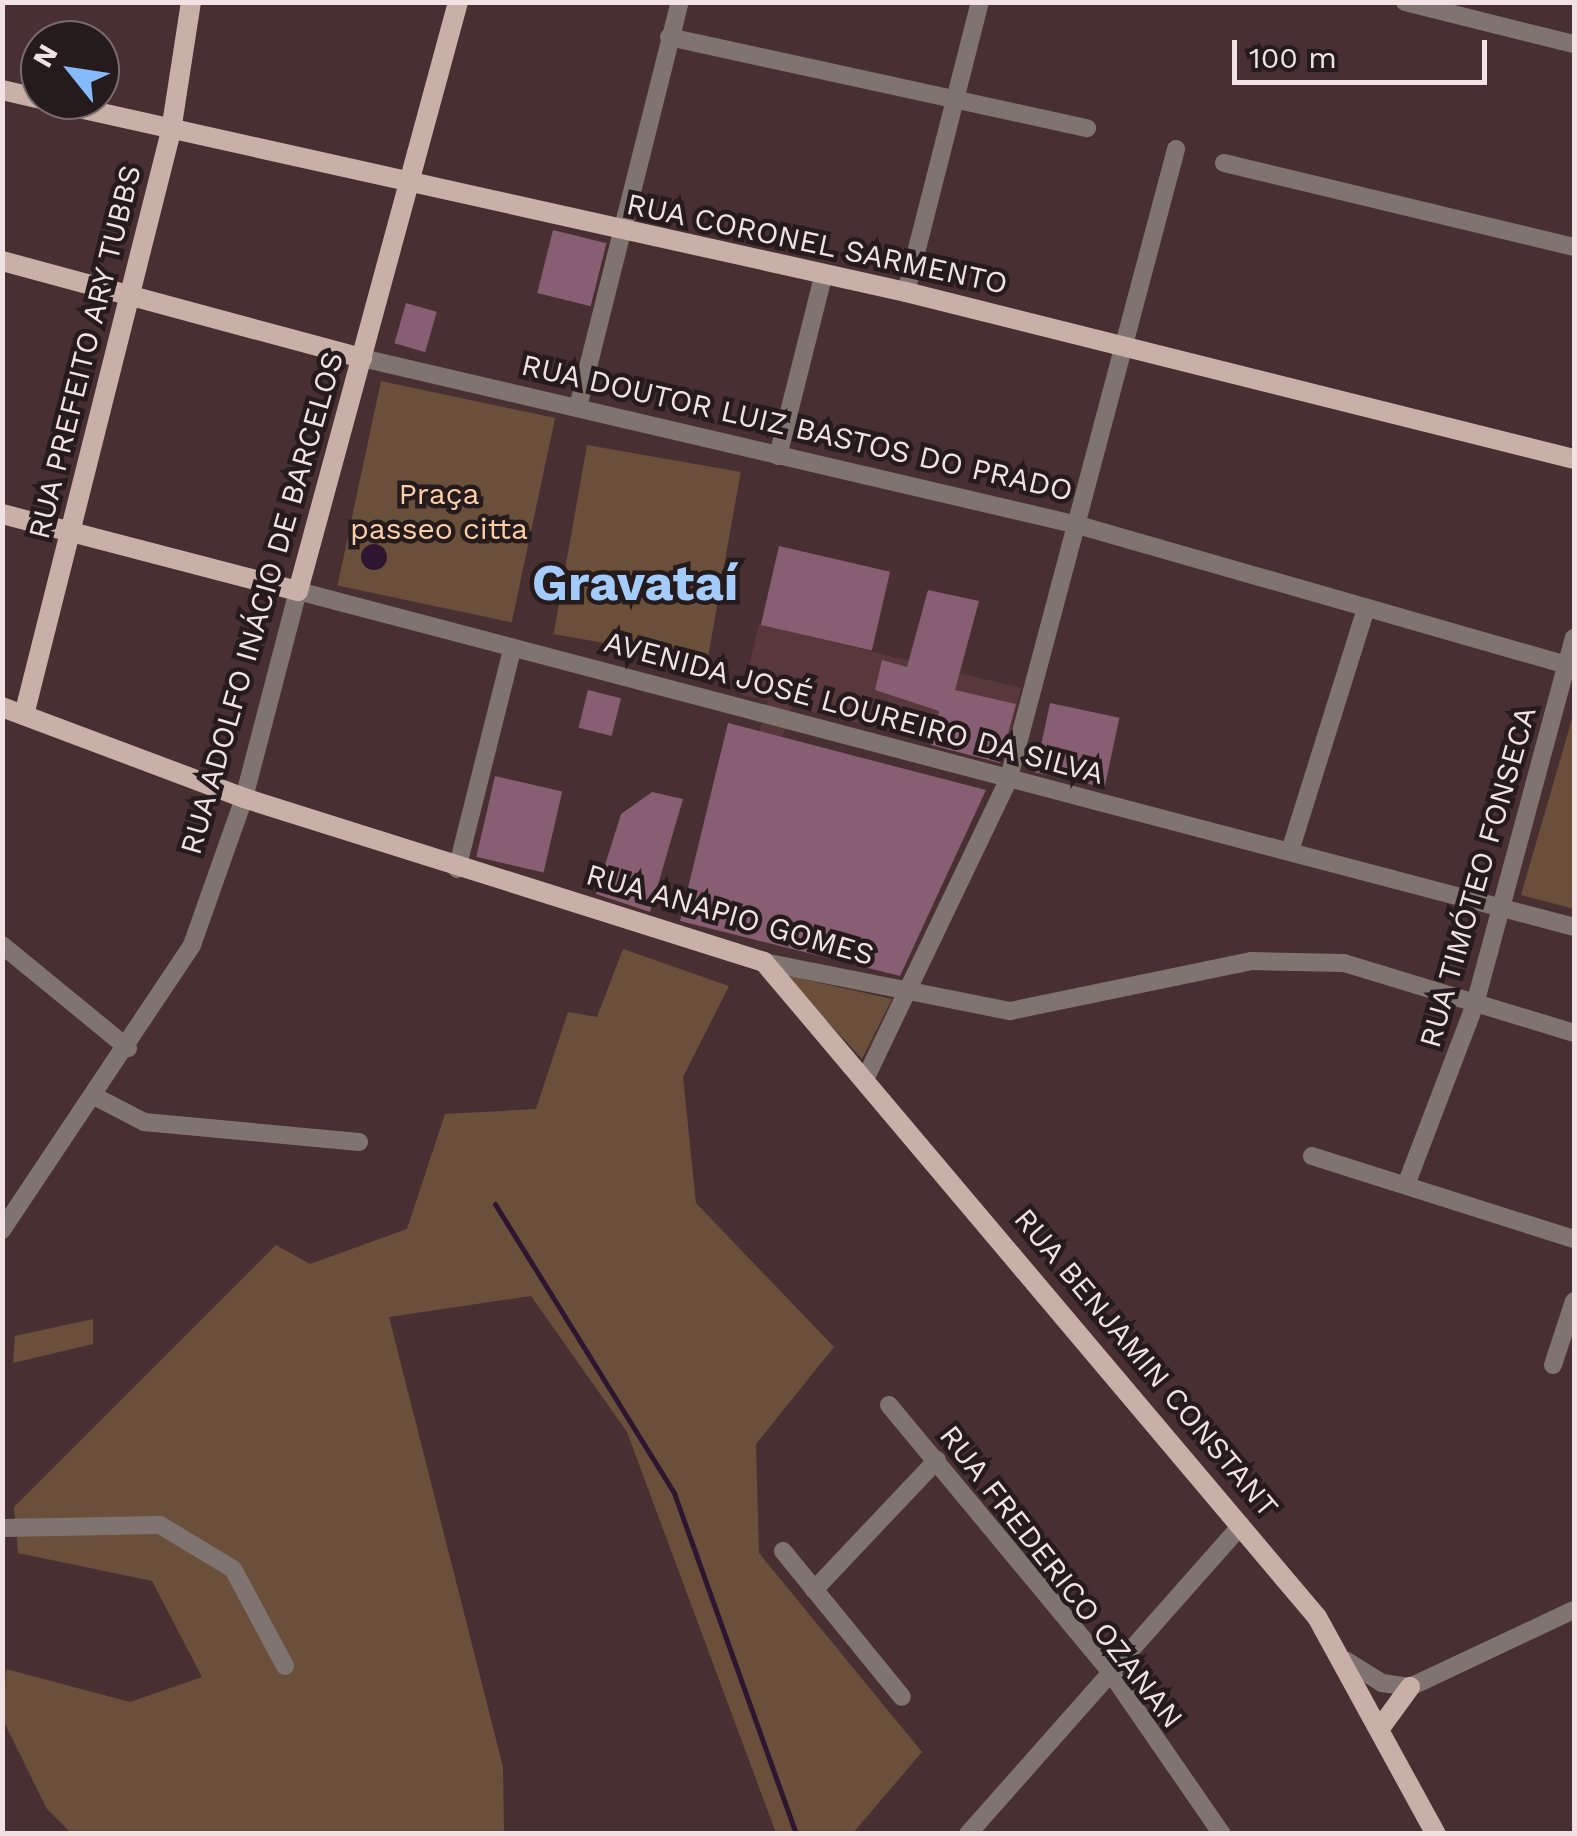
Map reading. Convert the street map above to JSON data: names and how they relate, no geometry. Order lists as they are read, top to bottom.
{
  "streets": {
    "main road": [
      "RUA CORONEL SARMENTO",
      "RUA PREFEITO ARY TUBBS",
      "RUA DOUTOR LUIZ BASTOS DO PRADO",
      "RUA ADOLFO INÁCIO DE BARCELOS",
      "AVENIDA JOSÉ LOUREIRO DA SILVA",
      "RUA ANAPIO GOMES",
      "RUA BENJAMIN CONSTANT"
    ],
    "street": ["RUA TIMÓTEO FONSECA", "RUA FREDERICO OZANAN"]
  },
  "crossings": [
    ["RUA CORONEL SARMENTO", "RUA PREFEITO ARY TUBBS"],
    ["RUA CORONEL SARMENTO", "RUA ADOLFO INÁCIO DE BARCELOS"],
    ["RUA PREFEITO ARY TUBBS", "RUA DOUTOR LUIZ BASTOS DO PRADO"],
    ["RUA PREFEITO ARY TUBBS", "AVENIDA JOSÉ LOUREIRO DA SILVA"],
    ["RUA PREFEITO ARY TUBBS", "RUA ANAPIO GOMES"],
    ["RUA DOUTOR LUIZ BASTOS DO PRADO", "RUA ADOLFO INÁCIO DE BARCELOS"],
    ["RUA DOUTOR LUIZ BASTOS DO PRADO", "RUA TIMÓTEO FONSECA"],
    ["RUA ADOLFO INÁCIO DE BARCELOS", "AVENIDA JOSÉ LOUREIRO DA SILVA"],
    ["RUA ADOLFO INÁCIO DE BARCELOS", "RUA ANAPIO GOMES"],
    ["AVENIDA JOSÉ LOUREIRO DA SILVA", "RUA TIMÓTEO FONSECA"],
    ["RUA TIMÓTEO FONSECA", "RUA ANAPIO GOMES"],
    ["RUA ANAPIO GOMES", "RUA BENJAMIN CONSTANT"]
  ],
  "districts": ["Gravataí"],
  "parks": ["Praça passeo citta"],
  "scale_bar": "100 m",
  "north": "top left"
}
